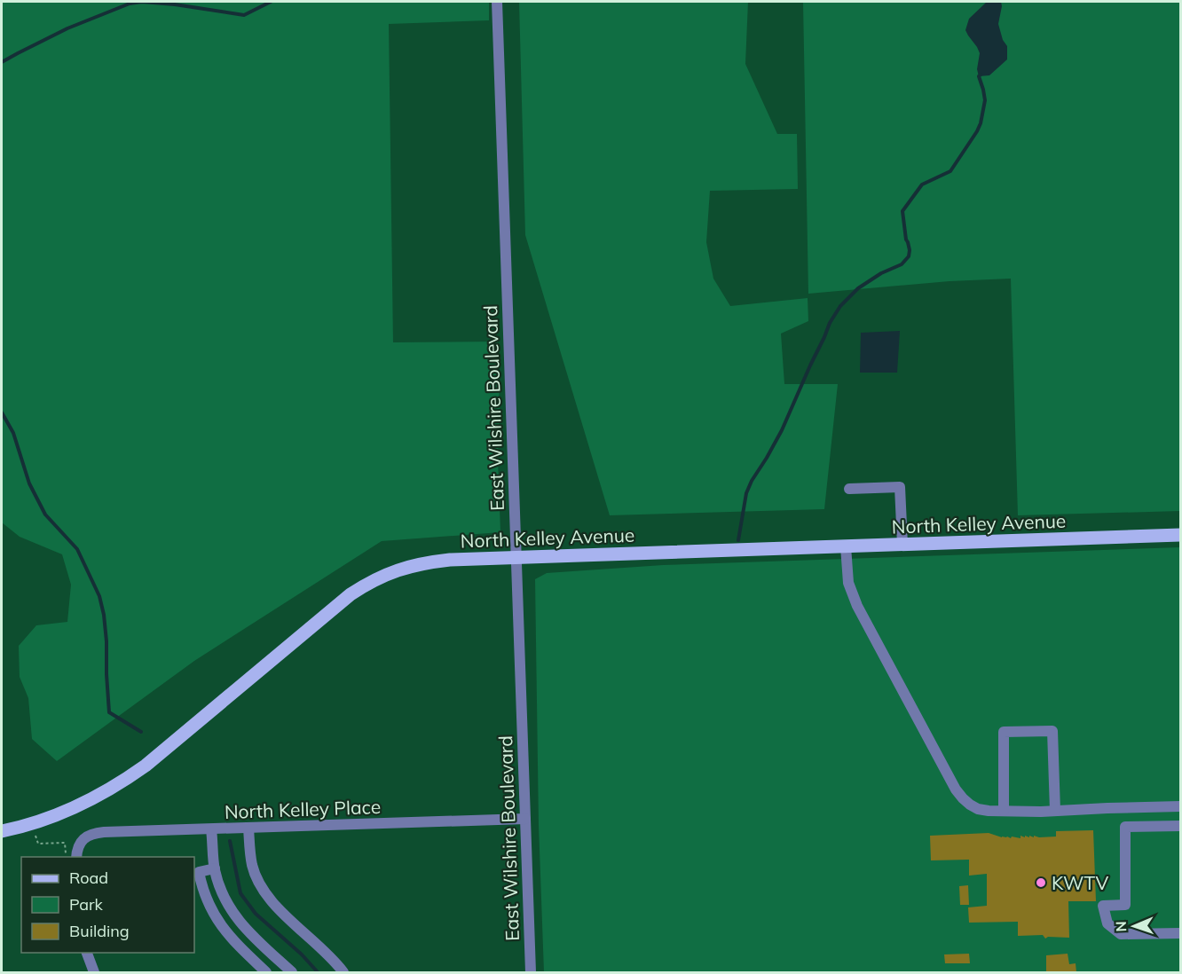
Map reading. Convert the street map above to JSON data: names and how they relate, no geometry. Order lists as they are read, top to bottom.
{
  "streets": {
    "main road": ["North Kelley Avenue"],
    "street": ["East Wilshire Boulevard", "North Kelley Place"]
  },
  "crossings": [
    ["East Wilshire Boulevard", "North Kelley Avenue"],
    ["East Wilshire Boulevard", "North Kelley Place"]
  ],
  "places": ["KWTV"],
  "legend": ["Road", "Park", "Building"],
  "north": "left"
}
